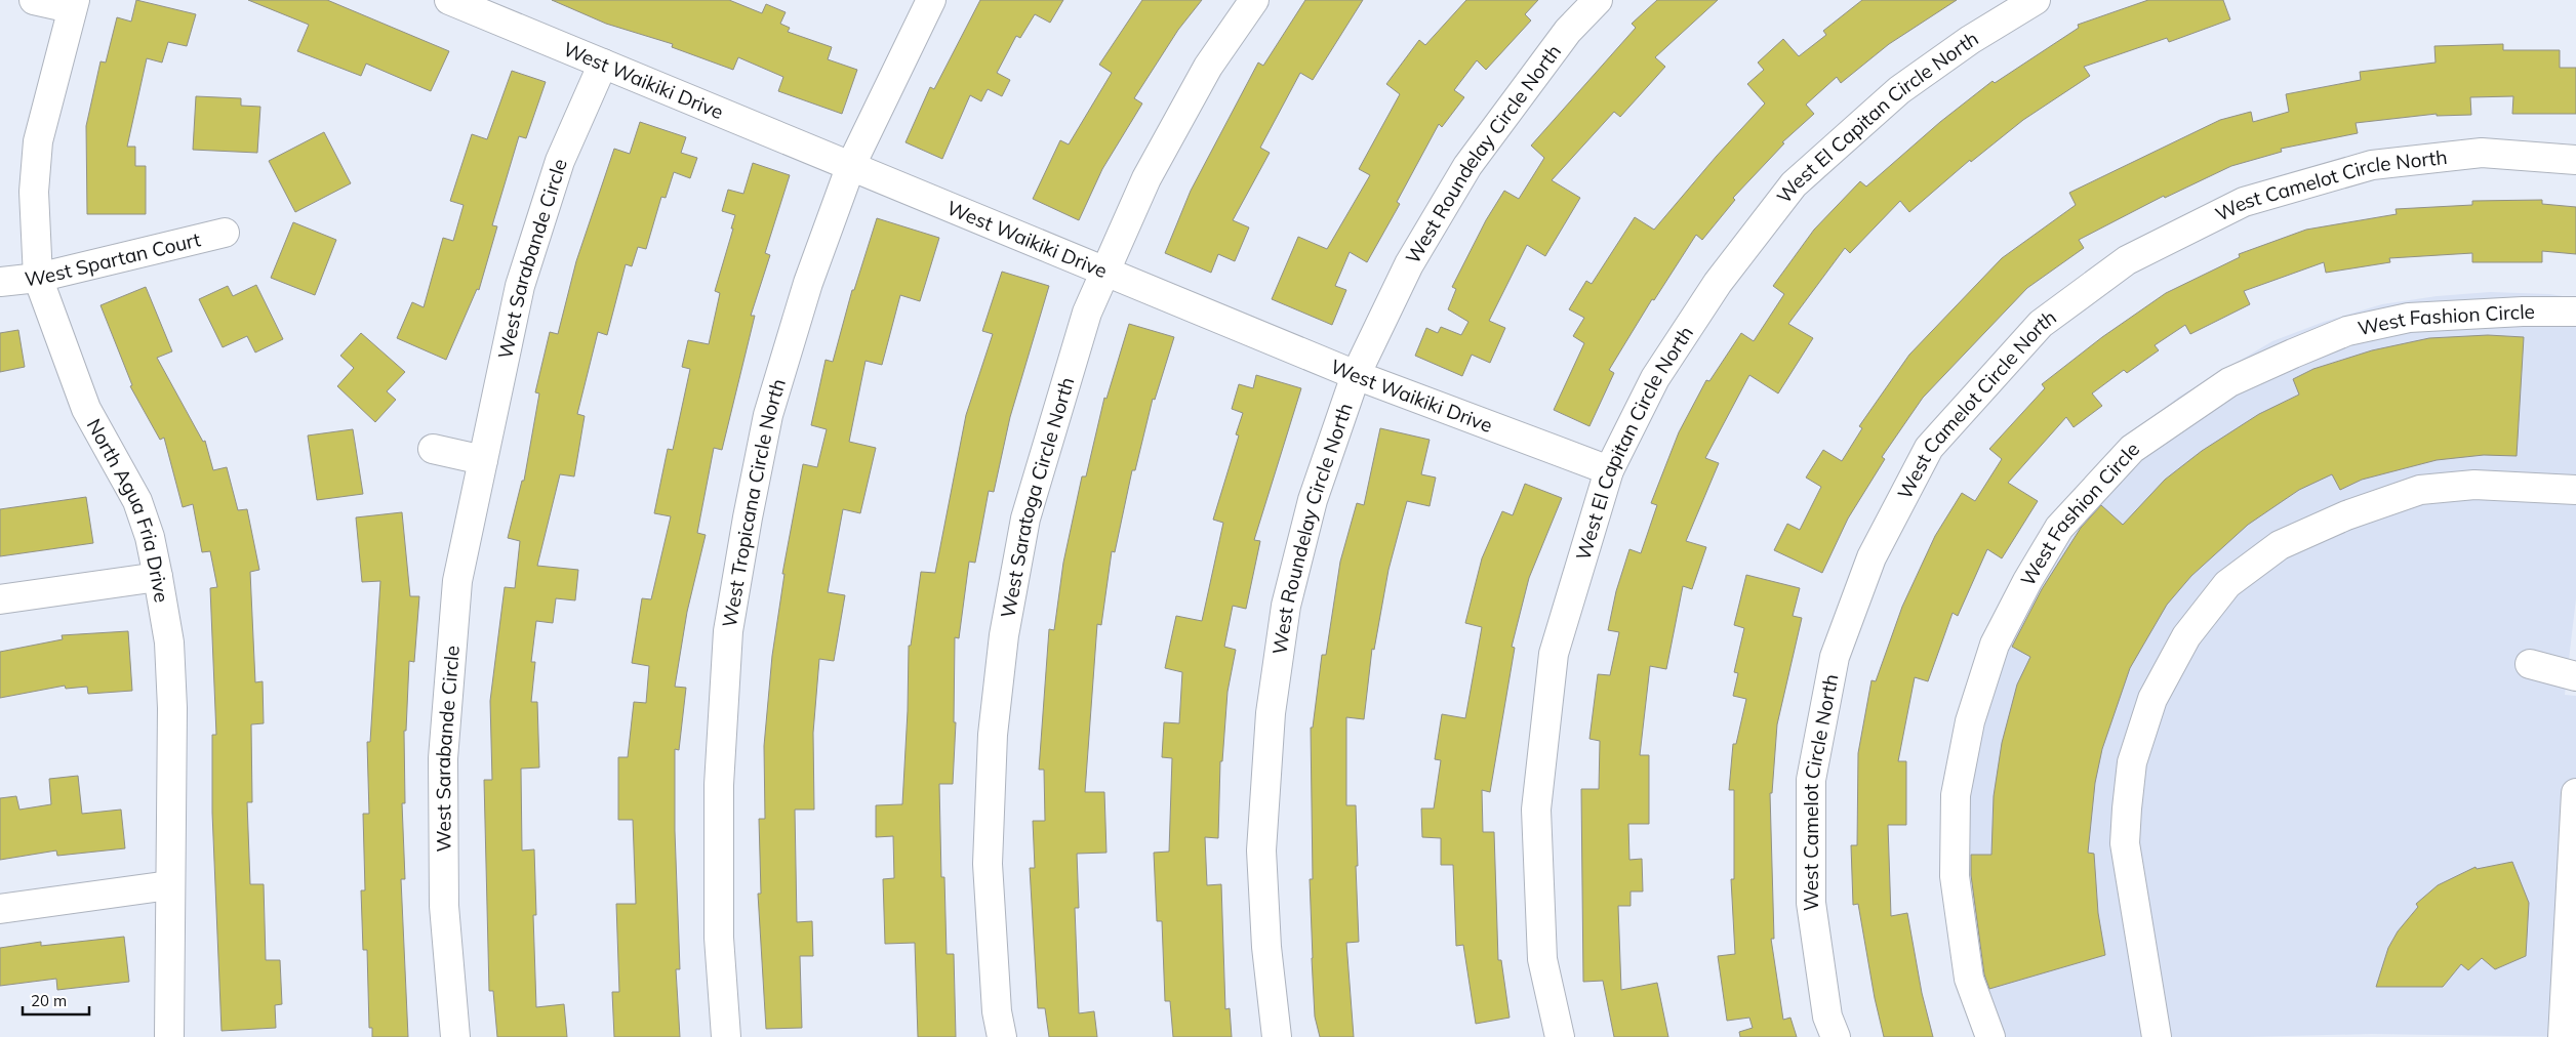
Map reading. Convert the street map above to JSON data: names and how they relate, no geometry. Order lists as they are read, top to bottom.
{
  "streets": {
    "street": [
      "West Waikiki Drive",
      "West El Capitan Circle North",
      "West Roundelay Circle North",
      "West Camelot Circle North",
      "West Spartan Court",
      "West Sarabande Circle",
      "West Fashion Circle",
      "West Saratoga Circle North",
      "West Tropicana Circle North",
      "North Agua Fria Drive"
    ]
  },
  "crossings": [
    ["West Waikiki Drive", "West El Capitan Circle North"],
    ["West Waikiki Drive", "West Roundelay Circle North"],
    ["West Waikiki Drive", "West Sarabande Circle"],
    ["West Waikiki Drive", "West Saratoga Circle North"],
    ["West Waikiki Drive", "West Tropicana Circle North"],
    ["West Spartan Court", "North Agua Fria Drive"]
  ],
  "scale_bar": "20 m"
}
